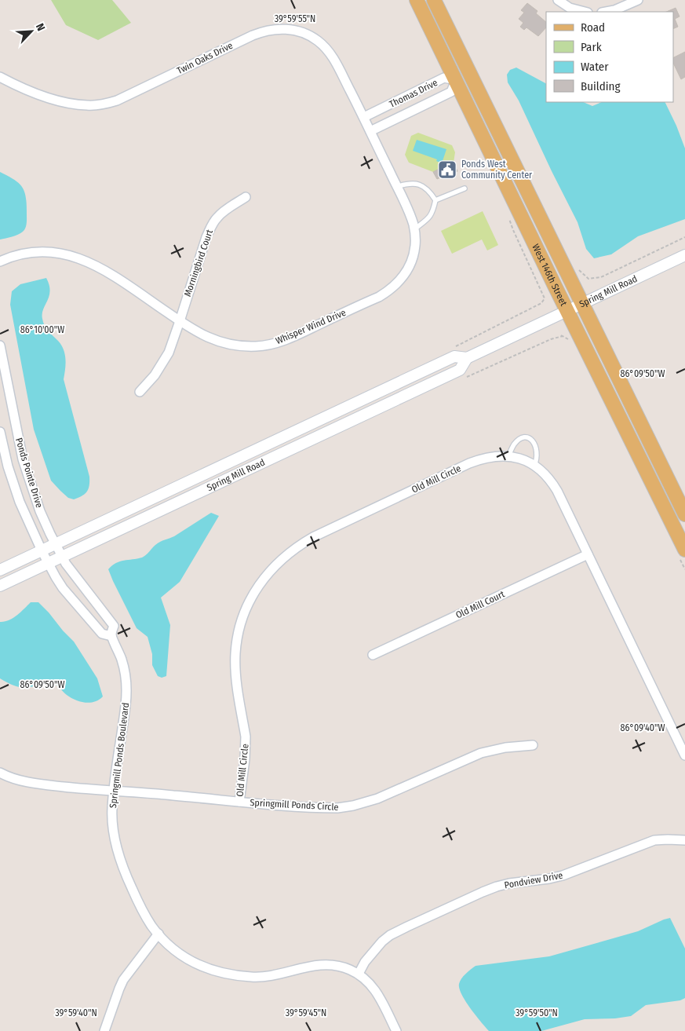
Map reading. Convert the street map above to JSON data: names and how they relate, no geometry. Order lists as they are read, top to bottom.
{
  "streets": {
    "main road": ["West 146th Street"],
    "street": [
      "Twin Oaks Drive",
      "Thomas Drive",
      "Morningbird Court",
      "Spring Mill Road",
      "Whisper Wind Drive",
      "Ponds Pointe Drive",
      "Old Mill Circle",
      "Old Mill Court",
      "Springmill Ponds Boulevard",
      "Springmill Ponds Circle",
      "Pondview Drive"
    ]
  },
  "crossings": [
    ["Twin Oaks Drive", "Thomas Drive"],
    ["Twin Oaks Drive", "Whisper Wind Drive"],
    ["Thomas Drive", "West 146th Street"],
    ["Thomas Drive", "Whisper Wind Drive"],
    ["Morningbird Court", "Whisper Wind Drive"],
    ["West 146th Street", "Spring Mill Road"],
    ["Spring Mill Road", "Ponds Pointe Drive"],
    ["Spring Mill Road", "Springmill Ponds Boulevard"],
    ["Ponds Pointe Drive", "Springmill Ponds Boulevard"],
    ["Old Mill Circle", "Old Mill Court"],
    ["Old Mill Circle", "Springmill Ponds Circle"],
    ["Springmill Ponds Boulevard", "Springmill Ponds Circle"],
    ["Springmill Ponds Boulevard", "Pondview Drive"]
  ],
  "places": {
    "public building": ["Ponds West Community Center"]
  },
  "legend": [
    "Road",
    "Park",
    "Water",
    "Building"
  ],
  "north": "top right",
  "coordinates": [
    "39°59'55\"N",
    "86°10'00\"W",
    "86°09'50\"W",
    "86°09'40\"W",
    "39°59'40\"N",
    "39°59'45\"N",
    "39°59'50\"N"
  ]
}
